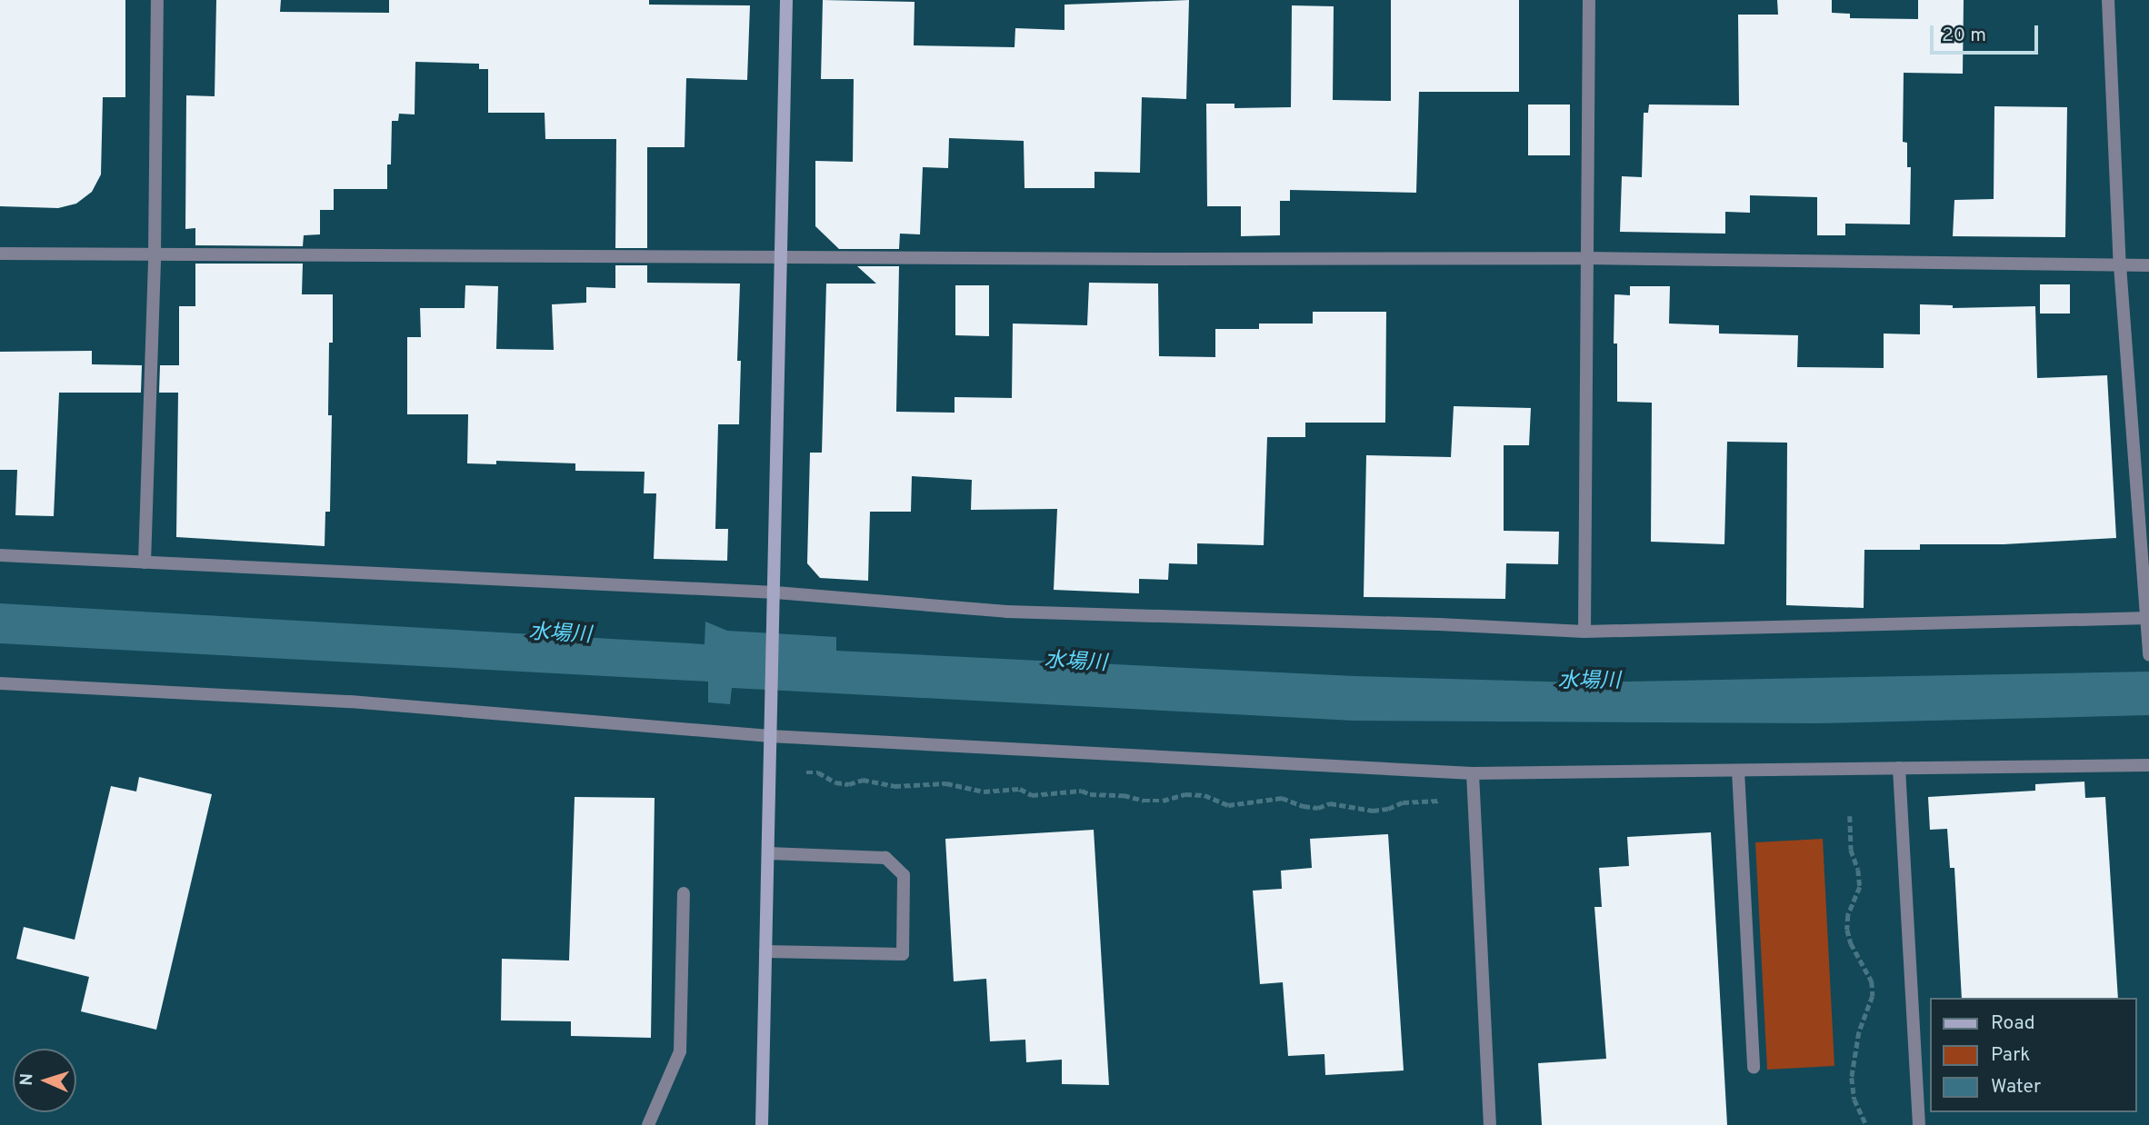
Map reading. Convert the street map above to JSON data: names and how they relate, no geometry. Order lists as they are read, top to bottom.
{
  "water": ["水場川"],
  "legend": ["Road", "Park", "Water"],
  "scale_bar": "20 m",
  "north": "left"
}
